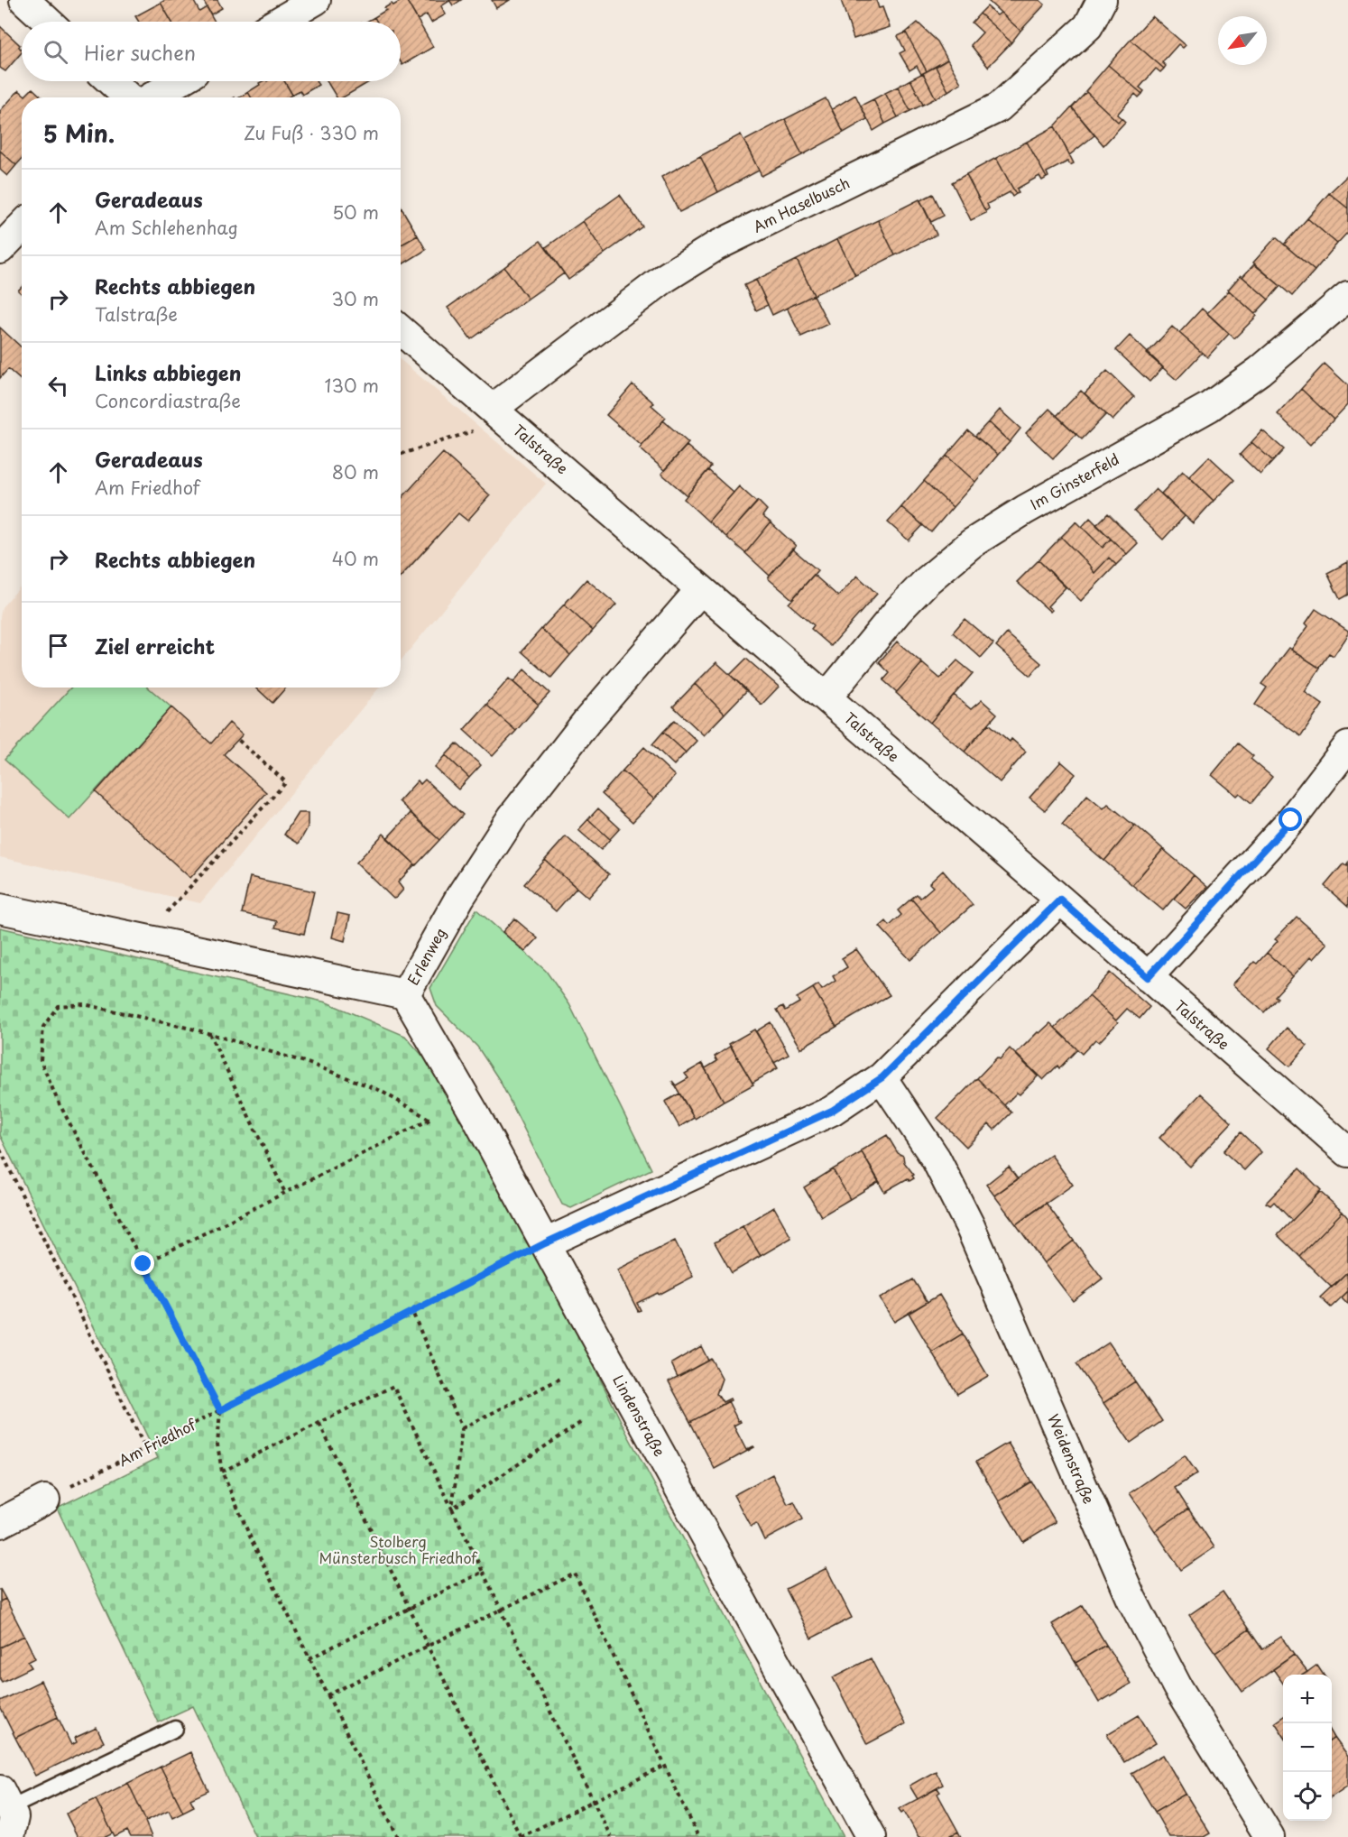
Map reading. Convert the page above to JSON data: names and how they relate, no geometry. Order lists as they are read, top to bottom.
{
  "streets": {
    "street": [
      "Am Haselbusch",
      "Talstraße",
      "Im Ginsterfeld",
      "Erlenweg",
      "Lindenstraße",
      "Weidenstraße"
    ],
    "path": ["Am Friedhof"]
  },
  "crossings": [
    ["Am Haselbusch", "Talstraße"],
    ["Talstraße", "Im Ginsterfeld"],
    ["Talstraße", "Erlenweg"],
    ["Erlenweg", "Lindenstraße"],
    ["Lindenstraße", "Am Friedhof"]
  ],
  "parks": ["Stolberg Münsterbusch Friedhof"],
  "north": "bottom left",
  "page": {
    "search": "Hier suchen",
    "heading": ["5 Min.", "Zu Fuß · 330 m"],
    "list": [
      ["Geradeaus", "Am Schlehenhag", "50 m"],
      ["Rechts abbiegen", "Talstraße", "30 m"],
      ["Links abbiegen", "Concordiastraße", "130 m"],
      ["Geradeaus", "Am Friedhof", "80 m"],
      ["Rechts abbiegen", "40 m"],
      "Ziel erreicht"
    ],
    "map_buttons": ["+", "−"]
  }
}
